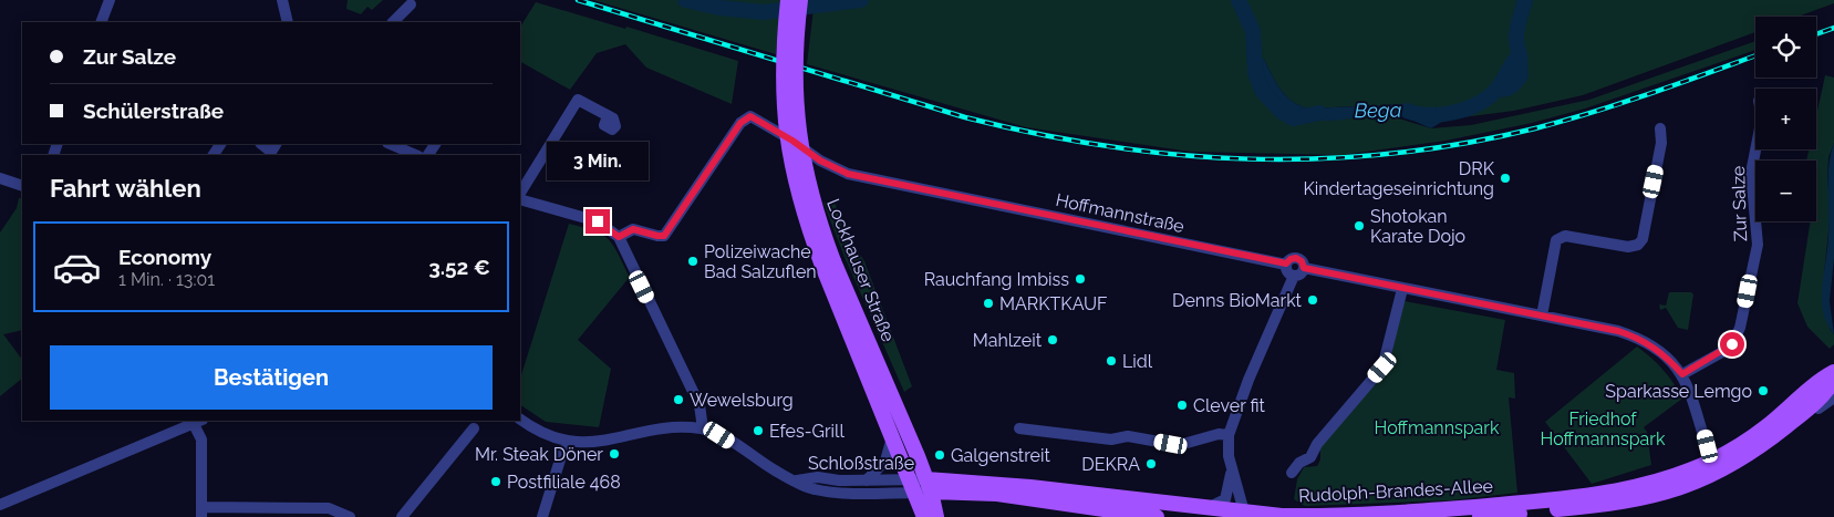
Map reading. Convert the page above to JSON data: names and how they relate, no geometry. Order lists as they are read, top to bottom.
{
  "streets": {
    "main road": ["Lockhauser Straße", "Rudolph-Brandes-Allee"],
    "street": ["Zur Salze", "Hoffmannstraße", "Schloßstraße"]
  },
  "crossings": [
    ["Lockhauser Straße", "Schloßstraße"],
    ["Lockhauser Straße", "Rudolph-Brandes-Allee"],
    ["Schloßstraße", "Rudolph-Brandes-Allee"]
  ],
  "water": ["Bega"],
  "parks": ["Friedhof Hoffmannspark", "Hoffmannspark"],
  "places": [
    "DRK Kindertageseinrichtung",
    "Shotokan Karate Dojo",
    "Polizeiwache Bad Salzuflen",
    "Rauchfang Imbiss",
    "Denns BioMarkt",
    "MARKTKAUF",
    "Mahlzeit",
    "Lidl",
    "Sparkasse Lemgo",
    "Wewelsburg",
    "Clever fit",
    "Efes-Grill",
    "Mr. Steak Döner",
    "Galgenstreit",
    "DEKRA",
    "Postfiliale 468"
  ],
  "page": {
    "map_buttons": ["+", "−"],
    "banner": ["Zur Salze", "Schülerstraße"],
    "bubble": "3 Min.",
    "heading": "Fahrt wählen",
    "list": [
      {
        "name": "Economy",
        "note": "1 Min. · 13:01",
        "value": "3.52 €"
      }
    ],
    "buttons": "Bestätigen"
  }
}
